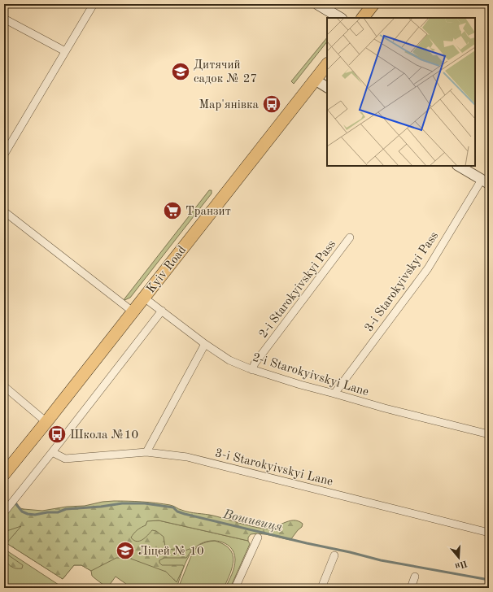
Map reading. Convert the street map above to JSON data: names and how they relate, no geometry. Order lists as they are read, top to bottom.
{
  "streets": {
    "main road": ["Kyiv Road"],
    "street": [
      "3-i Starokyivskyi Pass",
      "2-i Starokyivskyi Pass",
      "2-i Starokyivskyi Lane",
      "3-i Starokyivskyi Lane"
    ]
  },
  "crossings": [
    ["Kyiv Road", "2-i Starokyivskyi Lane"],
    ["3-i Starokyivskyi Pass", "2-i Starokyivskyi Lane"],
    ["2-i Starokyivskyi Pass", "2-i Starokyivskyi Lane"]
  ],
  "water": ["Вошивиця"],
  "places": {
    "school or university": ["Дитячий садок № 27", "Ліцей № 10"],
    "bus stop": ["Мар'янівка", "Школа №10"],
    "supermarket": ["Транзит"]
  },
  "north": "bottom"
}
